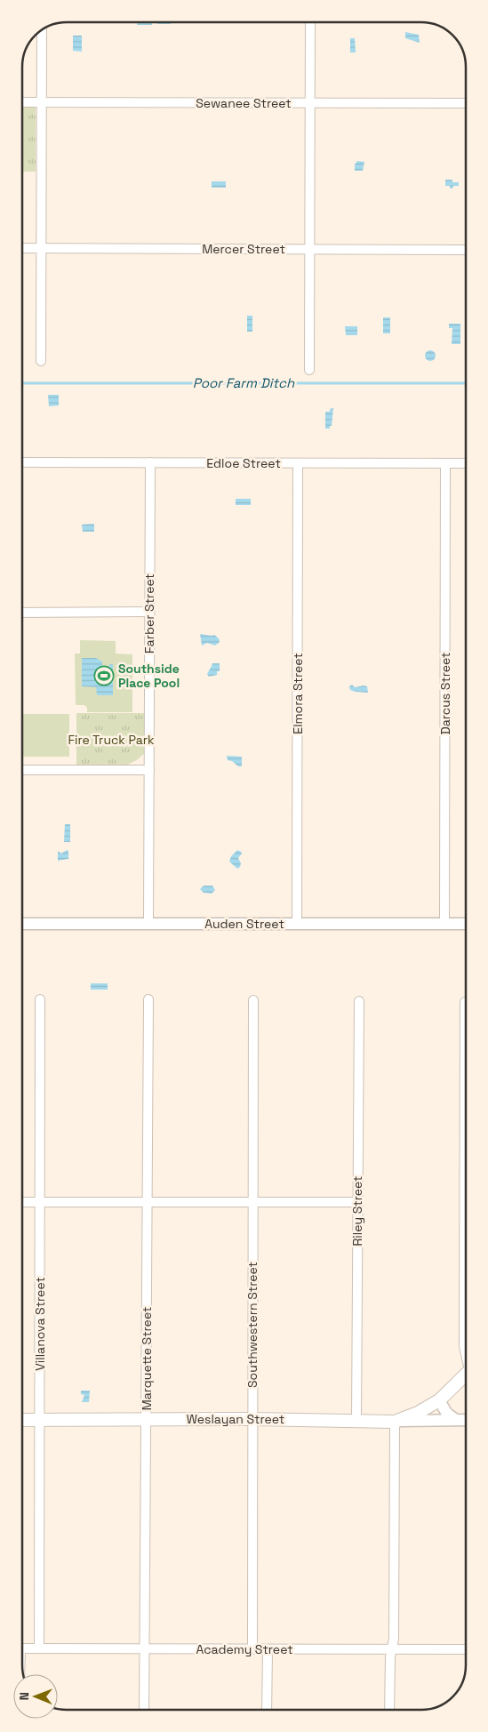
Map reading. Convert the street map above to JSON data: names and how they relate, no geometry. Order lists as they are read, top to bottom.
{
  "streets": {
    "main road": ["Weslayan Street"],
    "street": [
      "Sewanee Street",
      "Mercer Street",
      "Edloe Street",
      "Farber Street",
      "Elmora Street",
      "Darcus Street",
      "Auden Street",
      "Riley Street",
      "Villanova Street",
      "Southwestern Street",
      "Marquette Street",
      "Academy Street"
    ]
  },
  "crossings": [
    ["Edloe Street", "Farber Street"],
    ["Edloe Street", "Elmora Street"],
    ["Edloe Street", "Darcus Street"],
    ["Farber Street", "Auden Street"],
    ["Elmora Street", "Auden Street"],
    ["Darcus Street", "Auden Street"],
    ["Riley Street", "Weslayan Street"],
    ["Villanova Street", "Weslayan Street"],
    ["Villanova Street", "Academy Street"],
    ["Southwestern Street", "Weslayan Street"],
    ["Southwestern Street", "Academy Street"],
    ["Marquette Street", "Weslayan Street"],
    ["Marquette Street", "Academy Street"]
  ],
  "water": ["Poor Farm Ditch"],
  "parks": ["Fire Truck Park"],
  "places": {
    "sports": ["Southside Place Pool"]
  },
  "north": "left"
}
